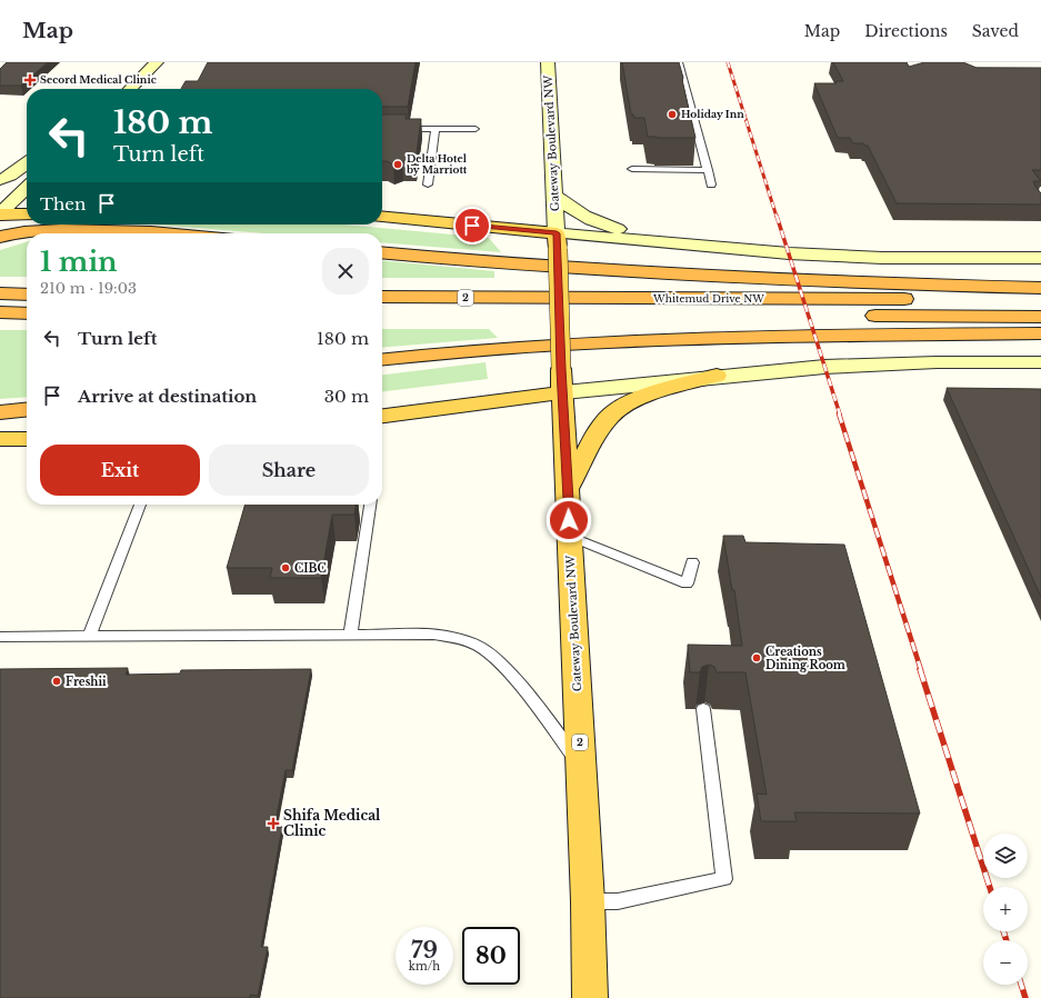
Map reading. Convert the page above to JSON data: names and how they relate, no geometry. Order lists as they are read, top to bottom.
{
  "streets": {
    "highway": ["Gateway Boulevard NW", "2", "Whitemud Drive NW"]
  },
  "places": {
    "health": ["Secord Medical Clinic", "Shifa Medical Clinic"],
    "other": [
      "Holiday Inn",
      "Delta Hotel by Marriott",
      "CIBC",
      "Creations Dining Room",
      "Freshii"
    ]
  },
  "page": {
    "header": "Map",
    "nav": ["Map", "Directions", "Saved"],
    "turn": ["180 m", "Turn left"],
    "then": "Then",
    "heading": ["1 min", "210 m · 19:03"],
    "list": [
      {
        "name": "Turn left",
        "value": "180 m"
      },
      {
        "name": "Arrive at destination",
        "value": "30 m"
      }
    ],
    "buttons": ["Exit", "Share"],
    "map_buttons": ["+", "−"],
    "speed": "79 km/h",
    "limit": "80"
  }
}
